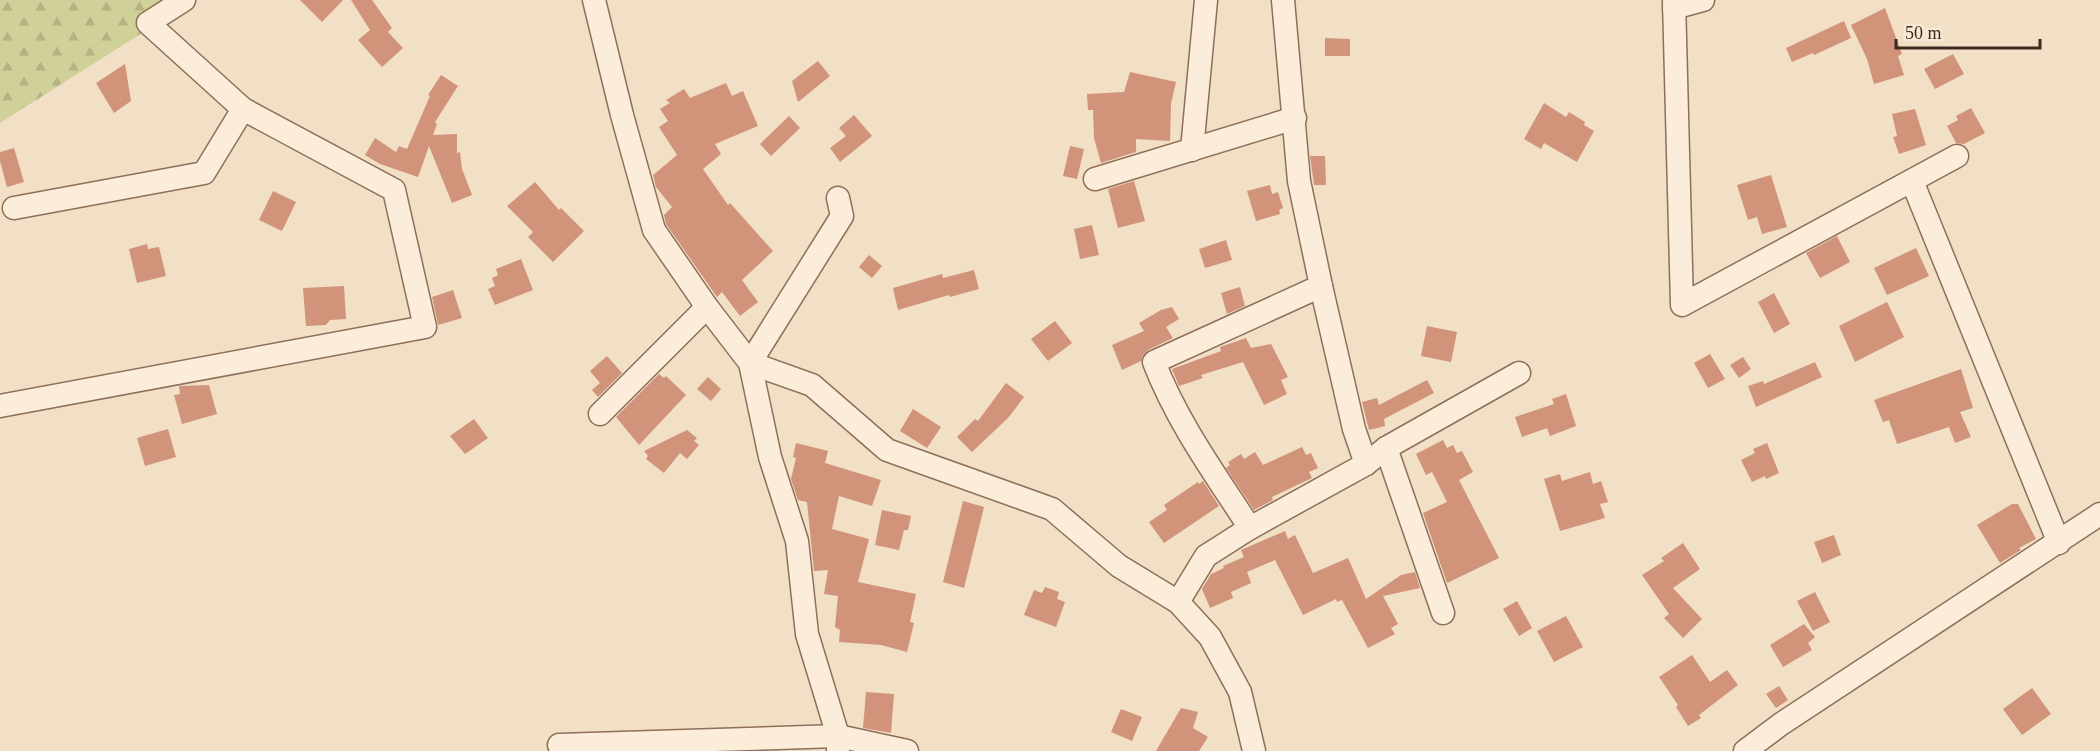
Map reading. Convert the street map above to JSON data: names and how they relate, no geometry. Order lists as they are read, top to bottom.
{
  "scale_bar": "50 m"
}
